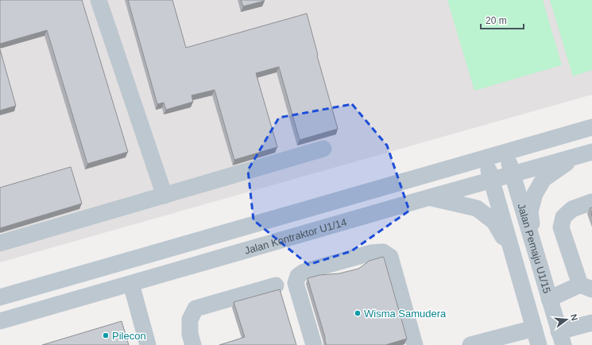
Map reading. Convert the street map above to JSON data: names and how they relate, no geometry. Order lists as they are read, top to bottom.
{
  "streets": {
    "street": ["Jalan Kontraktor U1/14", "Jalan Pemaju U1/15"]
  },
  "crossings": [
    ["Jalan Kontraktor U1/14", "Jalan Pemaju U1/15"]
  ],
  "places": ["Wisma Samudera", "Pilecon"],
  "scale_bar": "20 m",
  "north": "right"
}
